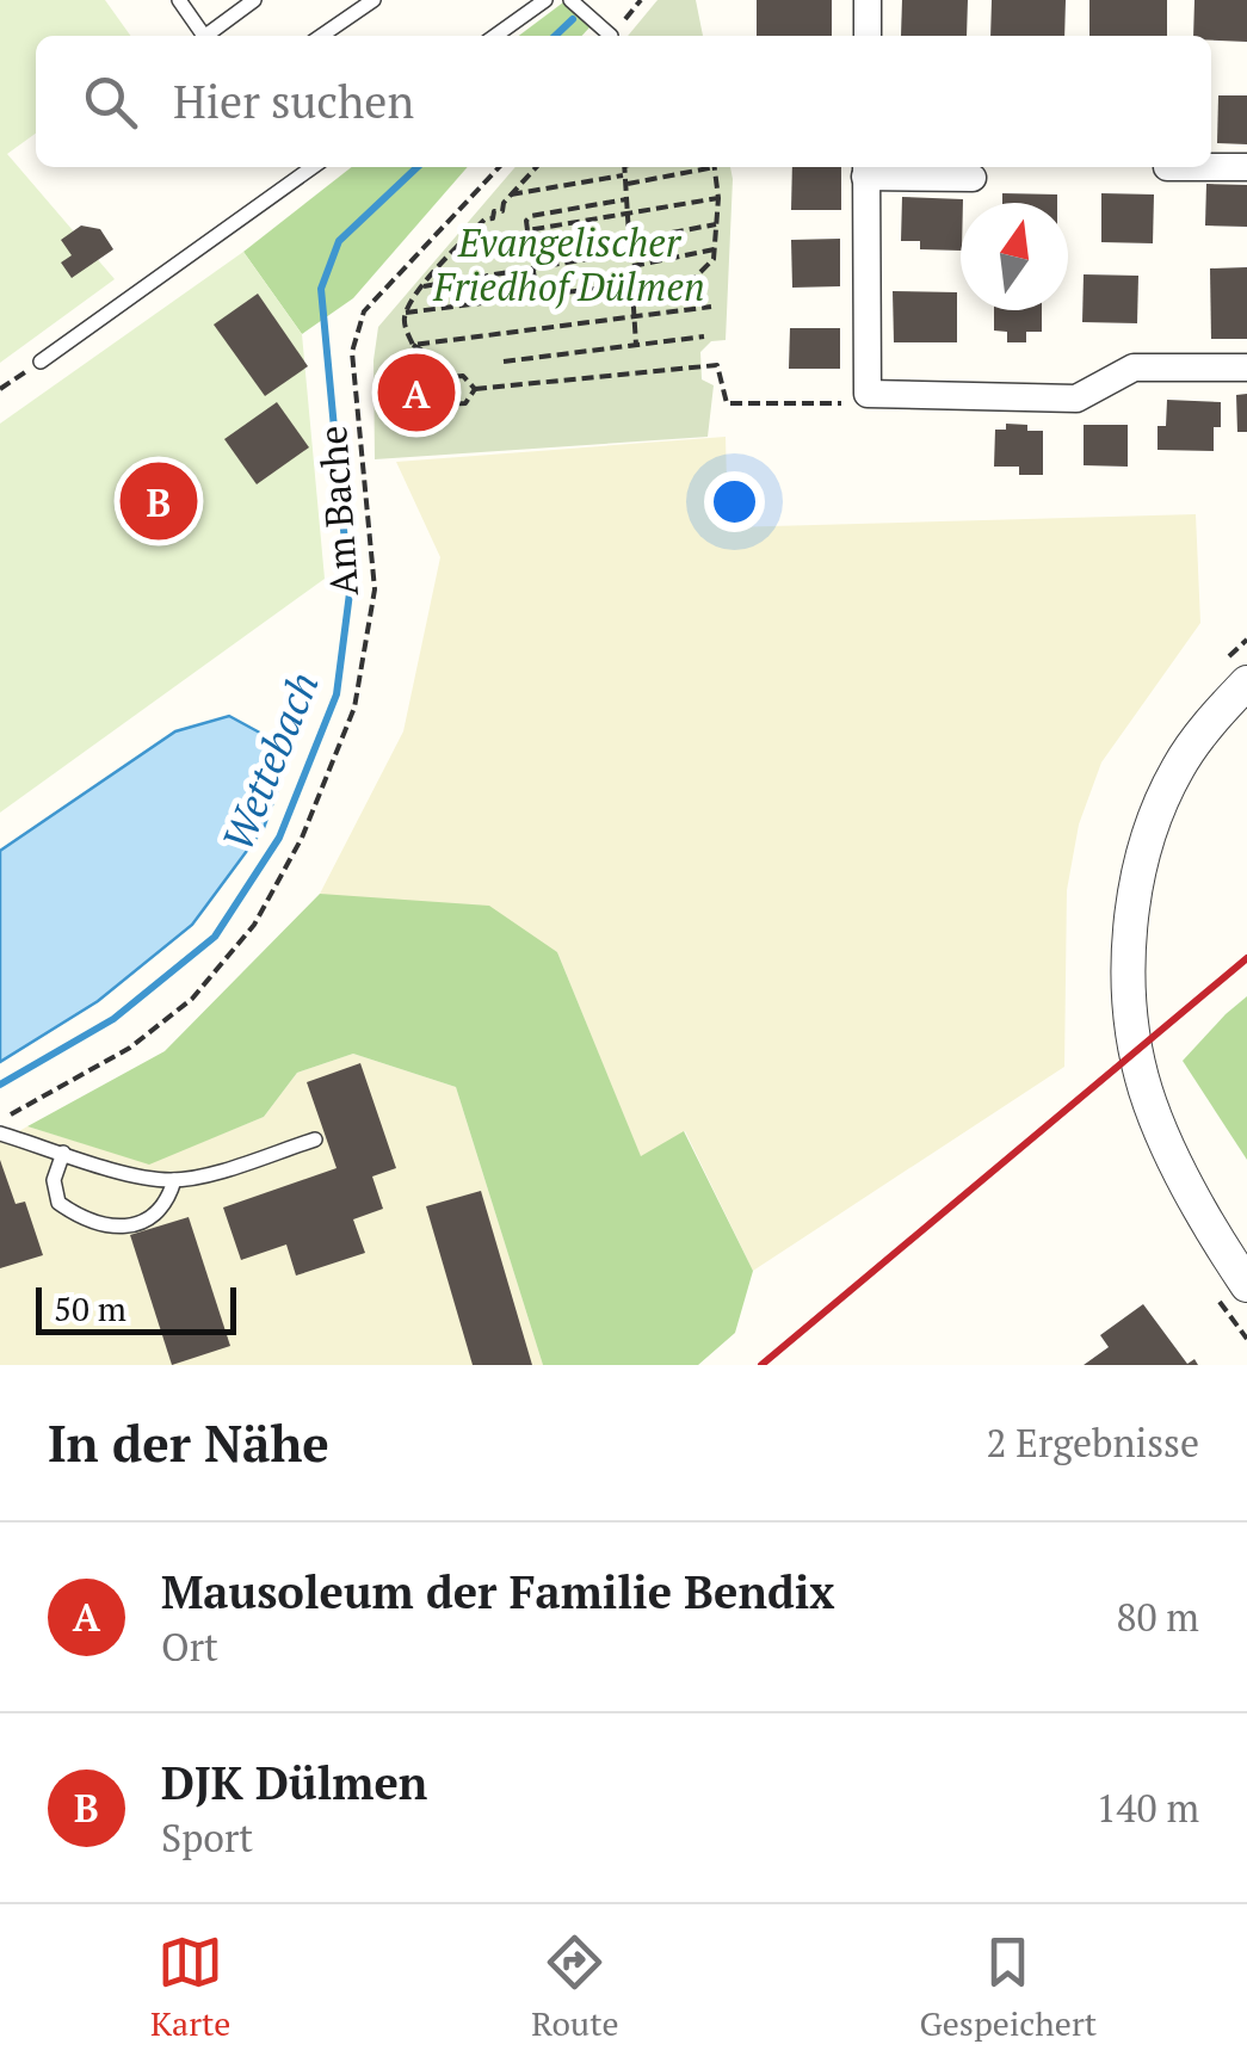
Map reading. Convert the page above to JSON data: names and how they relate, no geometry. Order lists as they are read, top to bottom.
{
  "streets": {
    "path": ["Am Bache"]
  },
  "water": ["Wettebach"],
  "parks": ["Evangelischer Friedhof Dülmen"],
  "scale_bar": "50 m",
  "north": "top",
  "page": {
    "search": "Hier suchen",
    "pins": ["A", "B"],
    "scale": "50 m",
    "heading": ["In der Nähe", "2 Ergebnisse"],
    "list": [
      {
        "mark": "A",
        "name": "Mausoleum der Familie Bendix",
        "note": "Ort",
        "value": "80 m"
      },
      {
        "mark": "B",
        "name": "DJK Dülmen",
        "note": "Sport",
        "value": "140 m"
      }
    ],
    "nav": ["Karte", "Route", "Gespeichert"]
  }
}
